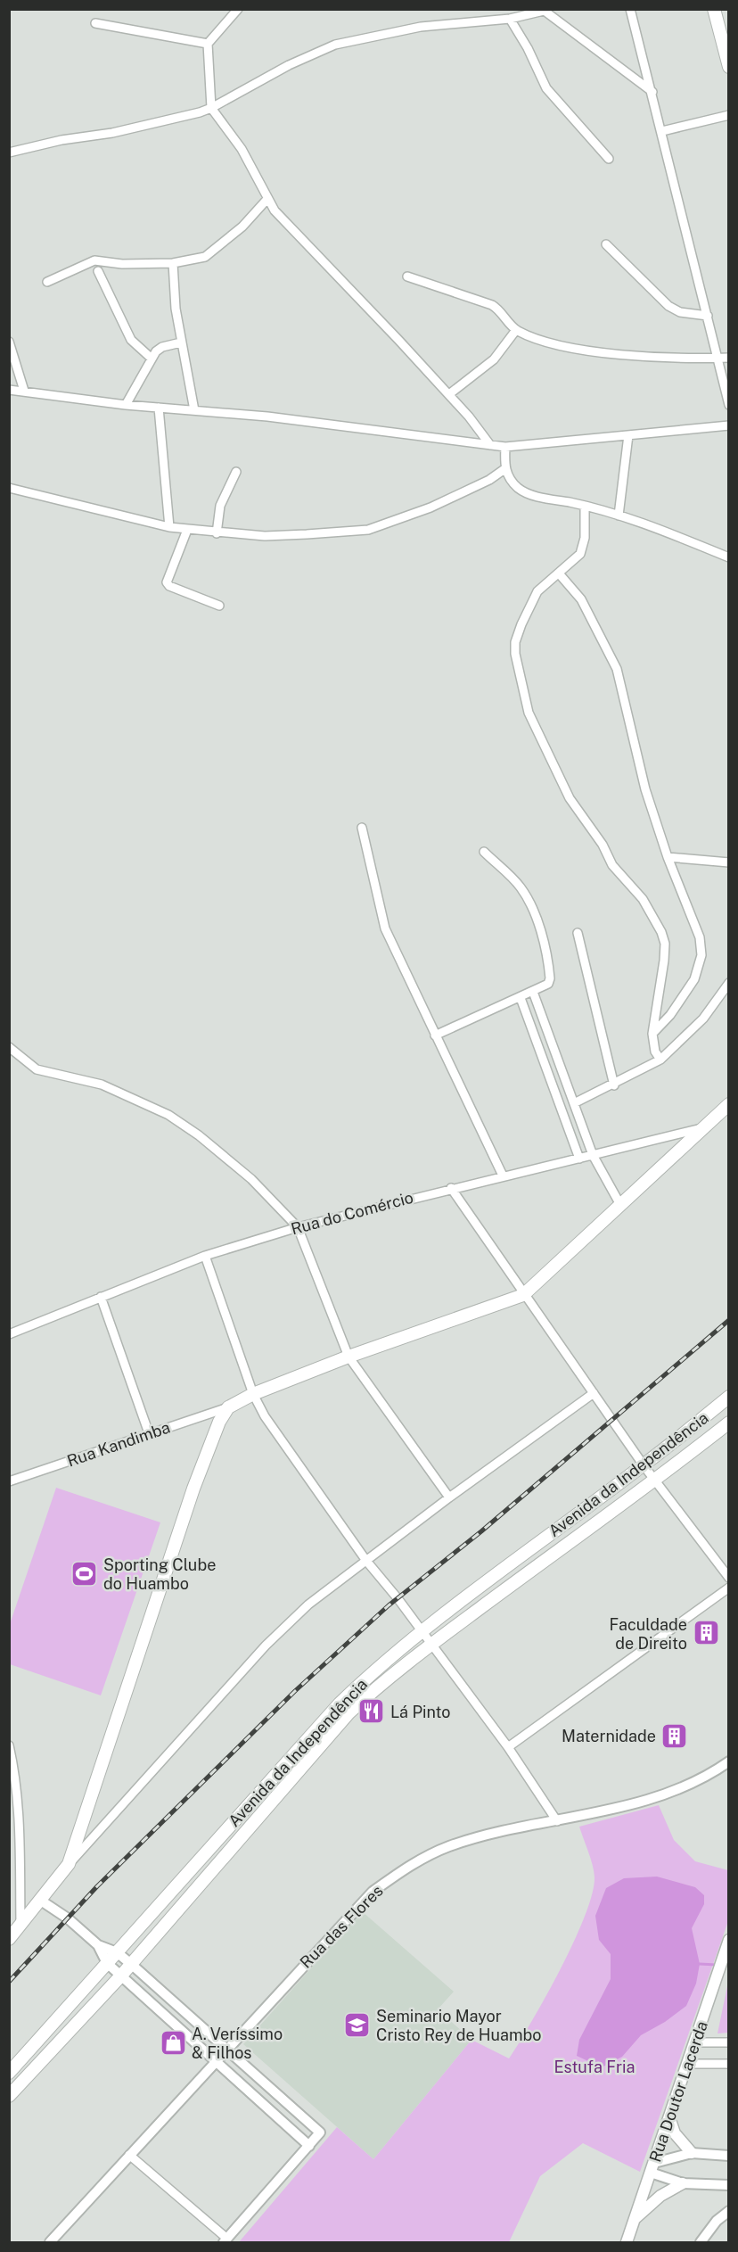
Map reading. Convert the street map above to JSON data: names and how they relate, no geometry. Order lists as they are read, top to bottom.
{
  "streets": {
    "main road": ["Avenida da Independência", "Rua Doutor Lacerda"],
    "street": ["Rua do Comércio", "Rua Kandimba", "Rua das Flores"]
  },
  "parks": ["Estufa Fria"],
  "places": {
    "sports": ["Sporting Clube do Huambo"],
    "building": ["Faculdade de Direito", "Maternidade"],
    "restaurant": ["Lá Pinto"],
    "school or university": ["Seminario Mayor Cristo Rey de Huambo"],
    "shop": ["A. Veríssimo & Filhos"]
  }
}
